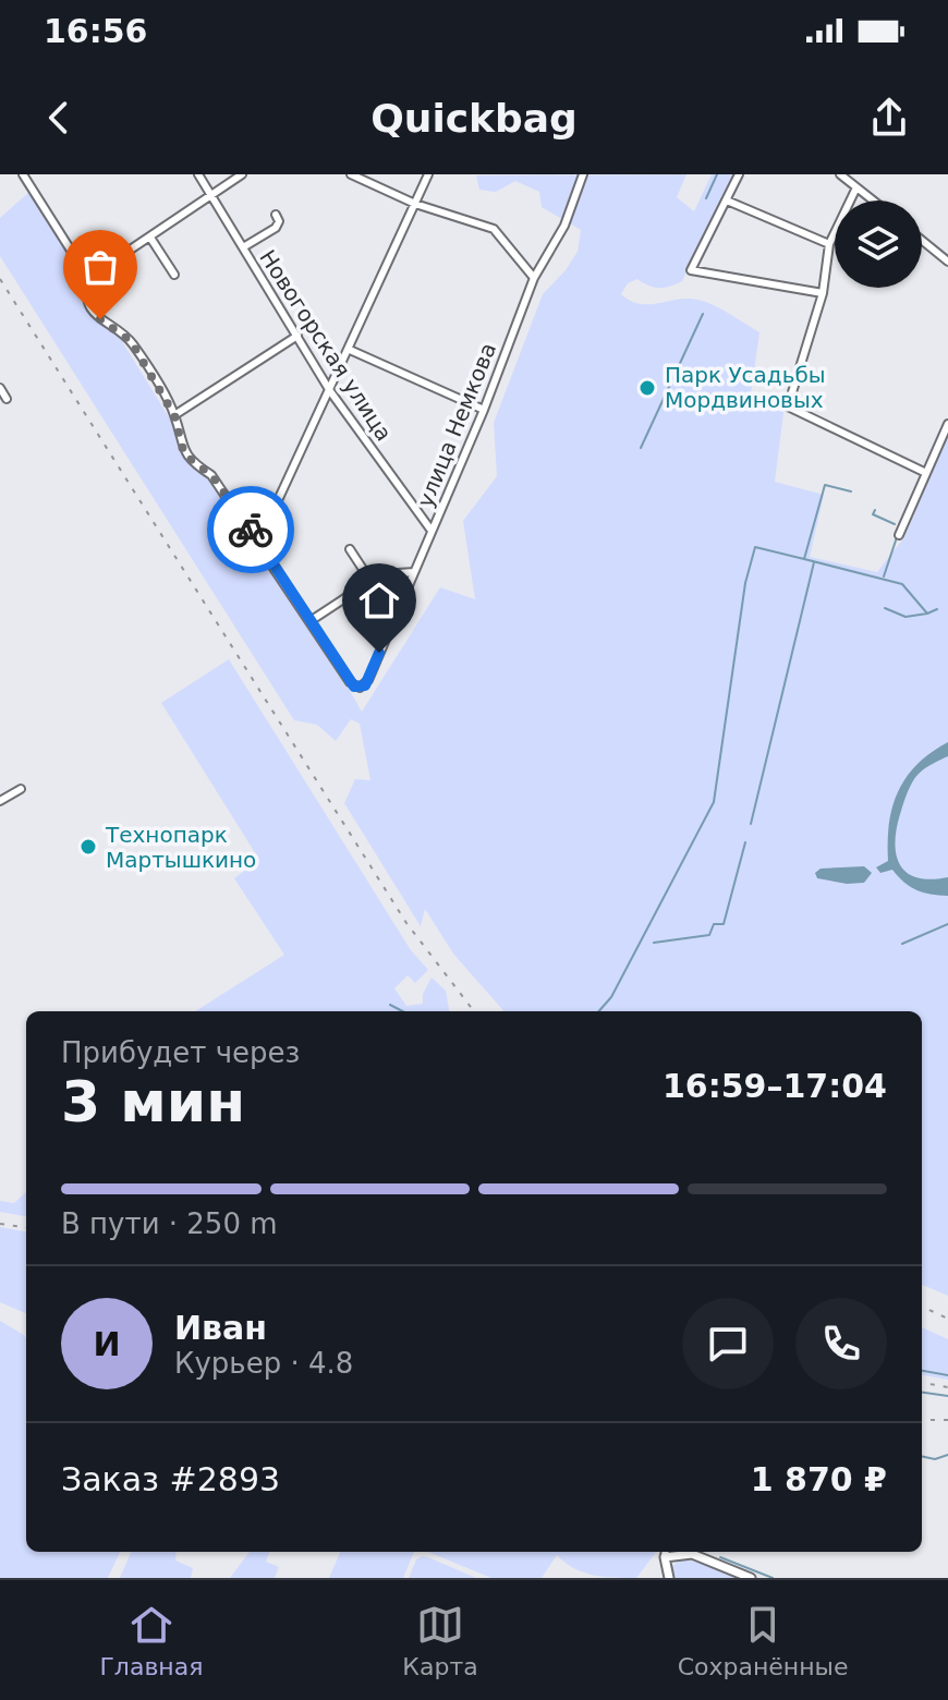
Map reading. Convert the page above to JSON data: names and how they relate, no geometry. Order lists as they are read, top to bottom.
{
  "streets": {
    "street": ["Новогорская улица", "улица Немкова"]
  },
  "crossings": [
    ["Новогорская улица", "улица Немкова"]
  ],
  "places": ["Парк Усадьбы Мордвиновых", "Технопарк Мартышкино"],
  "page": {
    "status": "16:56",
    "header": "Quickbag",
    "heading": ["3 мин", "Прибудет через", "16:59–17:04"],
    "panel": [
      "Иван",
      "Курьер · 4.8",
      "Заказ #2893",
      "1 870 ₽"
    ],
    "bar": "В пути · 250 m",
    "round": "И",
    "tabs": ["Главная", "Карта", "Сохранённые"]
  }
}
